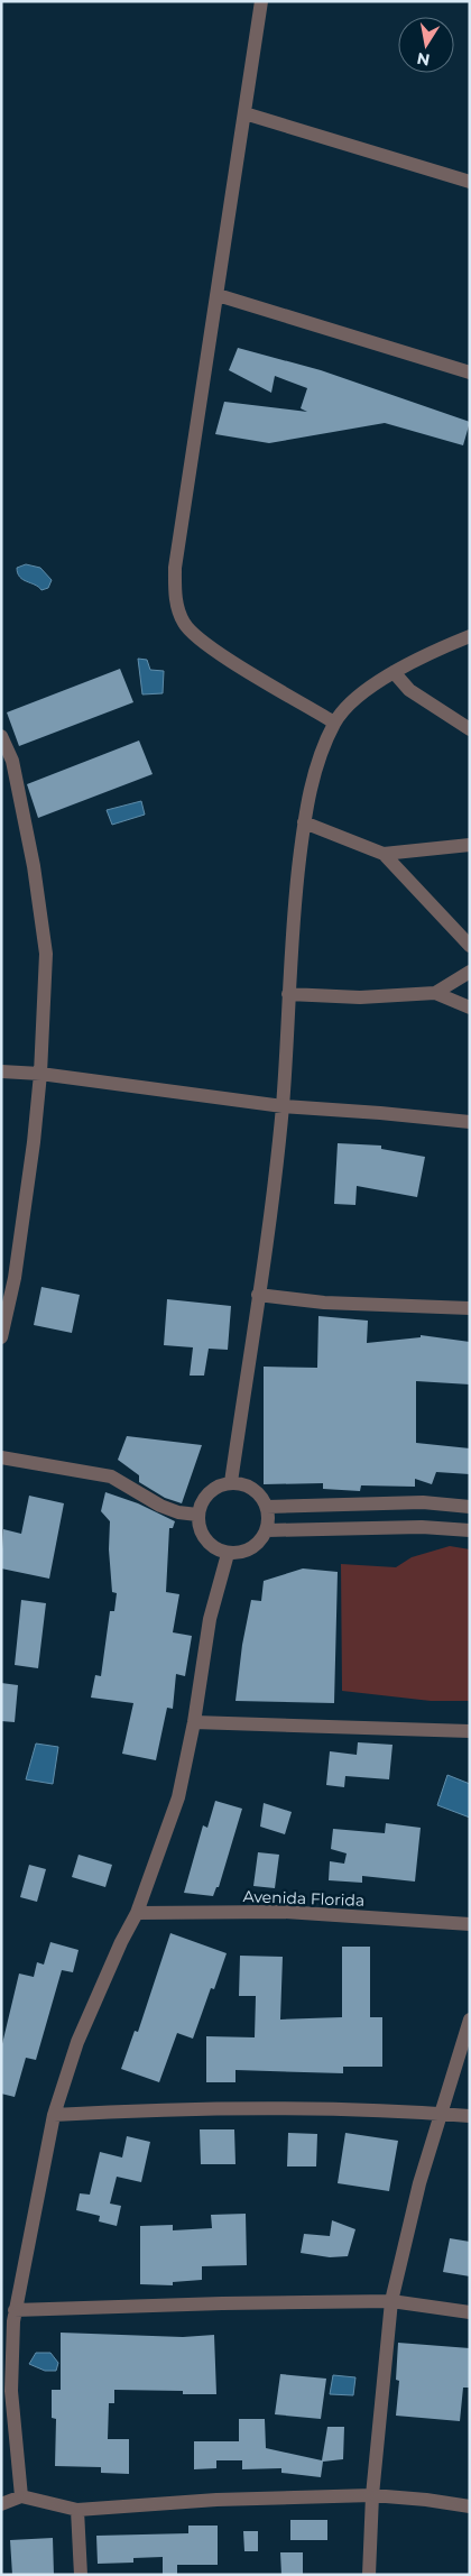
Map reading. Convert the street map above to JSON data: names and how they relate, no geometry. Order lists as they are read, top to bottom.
{
  "streets": {
    "street": ["Avenida Florida"]
  },
  "north": "bottom"
}
